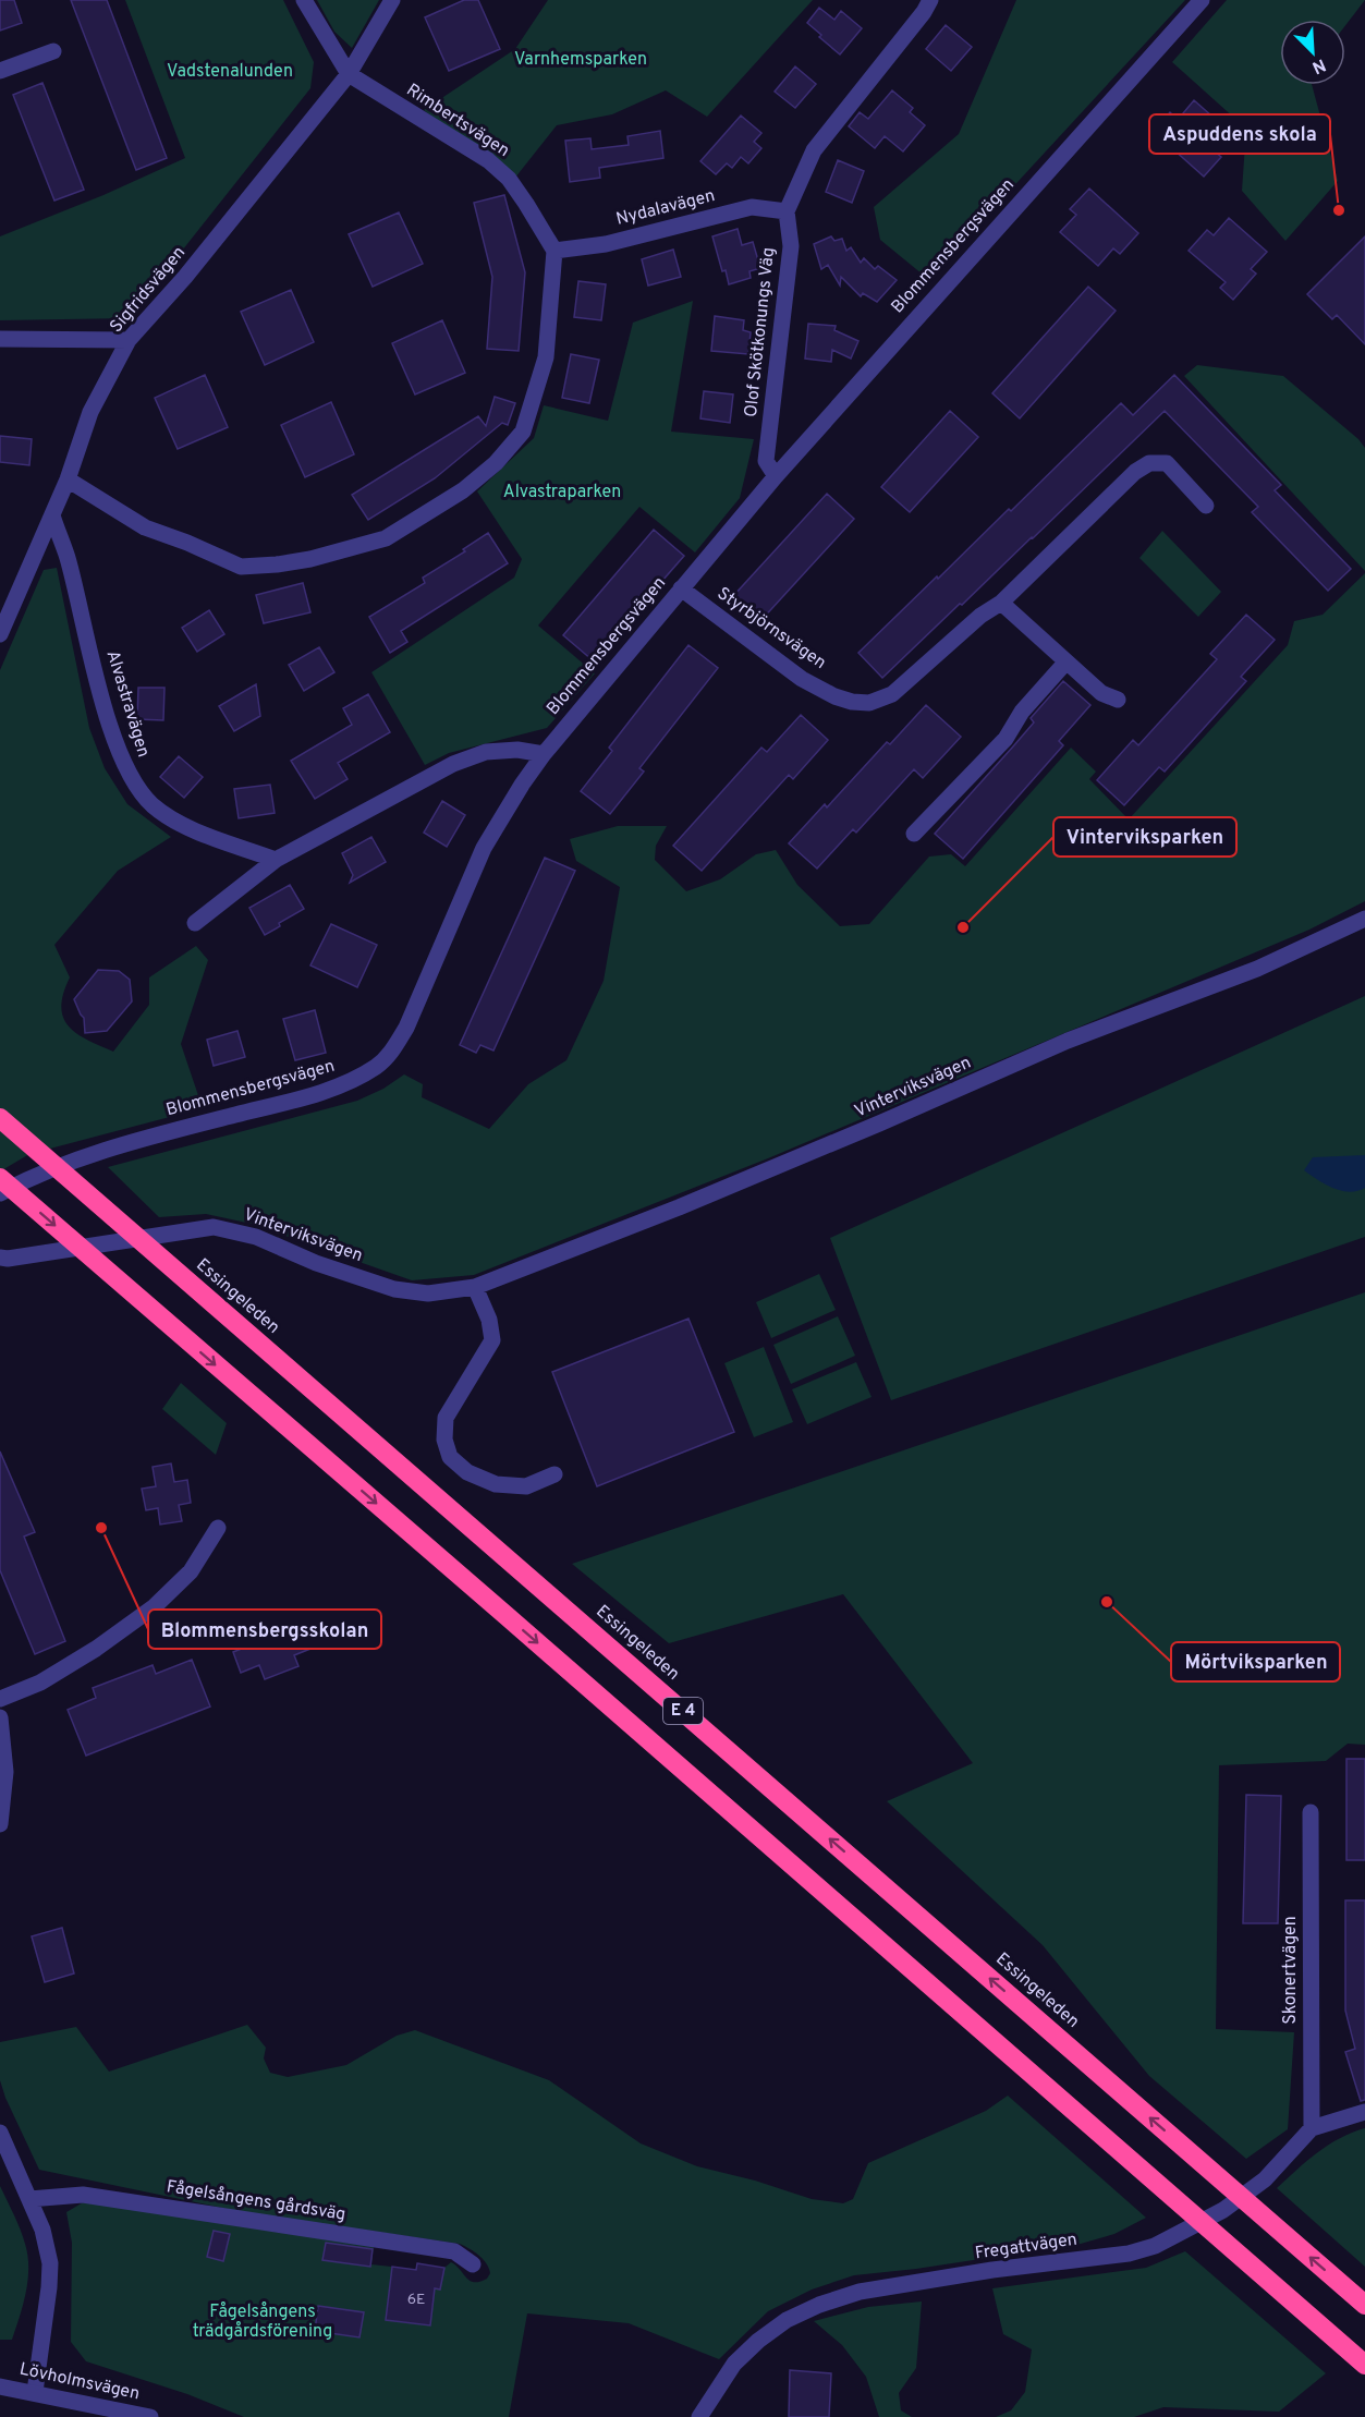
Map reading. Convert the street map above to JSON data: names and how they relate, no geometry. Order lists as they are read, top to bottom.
{
  "streets": {
    "highway": ["Essingeleden", "E 4"],
    "street": [
      "Rimbertsvägen",
      "Nydalavägen",
      "Blommensbergsvägen",
      "Sigfridsvägen",
      "Olof Skötkonungs Väg",
      "Styrbjörnsvägen",
      "Alvastravägen",
      "Vinterviksvägen",
      "Skonertvägen",
      "Fågelsångens gårdsväg",
      "Fregattvägen",
      "Lövholmsvägen"
    ]
  },
  "crossings": [
    ["Rimbertsvägen", "Nydalavägen"],
    ["Rimbertsvägen", "Sigfridsvägen"],
    ["Nydalavägen", "Olof Skötkonungs Väg"],
    ["Blommensbergsvägen", "Olof Skötkonungs Väg"],
    ["Blommensbergsvägen", "Styrbjörnsvägen"],
    ["Sigfridsvägen", "Alvastravägen"],
    ["Skonertvägen", "Fregattvägen"]
  ],
  "parks": [
    "Varnhemsparken",
    "Vadstenalunden",
    "Alvastraparken",
    "Fågelsångens trädgårdsförening"
  ],
  "places": [
    "Aspuddens skola",
    "Vinterviksparken",
    "Blommensbergsskolan",
    "Mörtviksparken"
  ],
  "house_numbers": ["6E"],
  "north": "bottom right"
}
